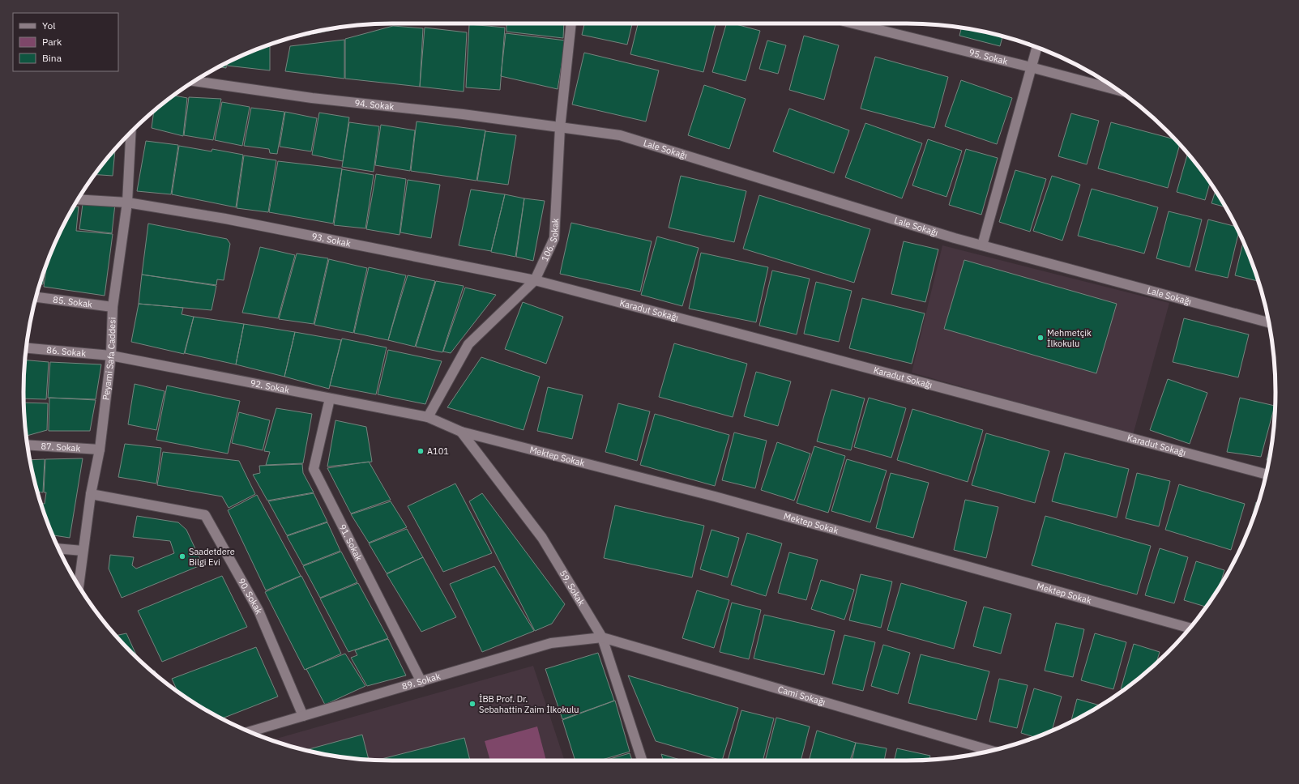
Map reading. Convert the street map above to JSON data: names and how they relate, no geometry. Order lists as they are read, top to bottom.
{
  "streets": {
    "street": [
      "95. Sokak",
      "94. Sokak",
      "Lale Sokağı",
      "106. Sokak",
      "93. Sokak",
      "85. Sokak",
      "Karadut Sokağı",
      "86. Sokak",
      "Peyami Safa Caddesi",
      "92. Sokak",
      "87. Sokak",
      "Mektep Sokak",
      "91. Sokak",
      "59. Sokak",
      "90. Sokak",
      "89. Sokak",
      "Cami Sokağı"
    ]
  },
  "crossings": [
    ["94. Sokak", "Lale Sokağı"],
    ["94. Sokak", "106. Sokak"],
    ["Lale Sokağı", "106. Sokak"],
    ["106. Sokak", "93. Sokak"],
    ["106. Sokak", "Karadut Sokağı"],
    ["106. Sokak", "92. Sokak"],
    ["106. Sokak", "Mektep Sokak"],
    ["93. Sokak", "Karadut Sokağı"],
    ["93. Sokak", "Peyami Safa Caddesi"],
    ["85. Sokak", "Peyami Safa Caddesi"],
    ["86. Sokak", "Peyami Safa Caddesi"],
    ["86. Sokak", "92. Sokak"],
    ["Peyami Safa Caddesi", "92. Sokak"],
    ["Peyami Safa Caddesi", "87. Sokak"],
    ["Peyami Safa Caddesi", "90. Sokak"],
    ["92. Sokak", "Mektep Sokak"],
    ["92. Sokak", "91. Sokak"],
    ["Mektep Sokak", "59. Sokak"],
    ["91. Sokak", "89. Sokak"],
    ["59. Sokak", "89. Sokak"],
    ["59. Sokak", "Cami Sokağı"],
    ["90. Sokak", "89. Sokak"],
    ["89. Sokak", "Cami Sokağı"]
  ],
  "places": [
    "Mehmetçik İlkokulu",
    "A101",
    "Saadetdere Bilgi Evi",
    "İBB Prof. Dr. Sebahattin Zaim İlkokulu"
  ],
  "legend": ["Yol", "Park", "Bina"]
}
